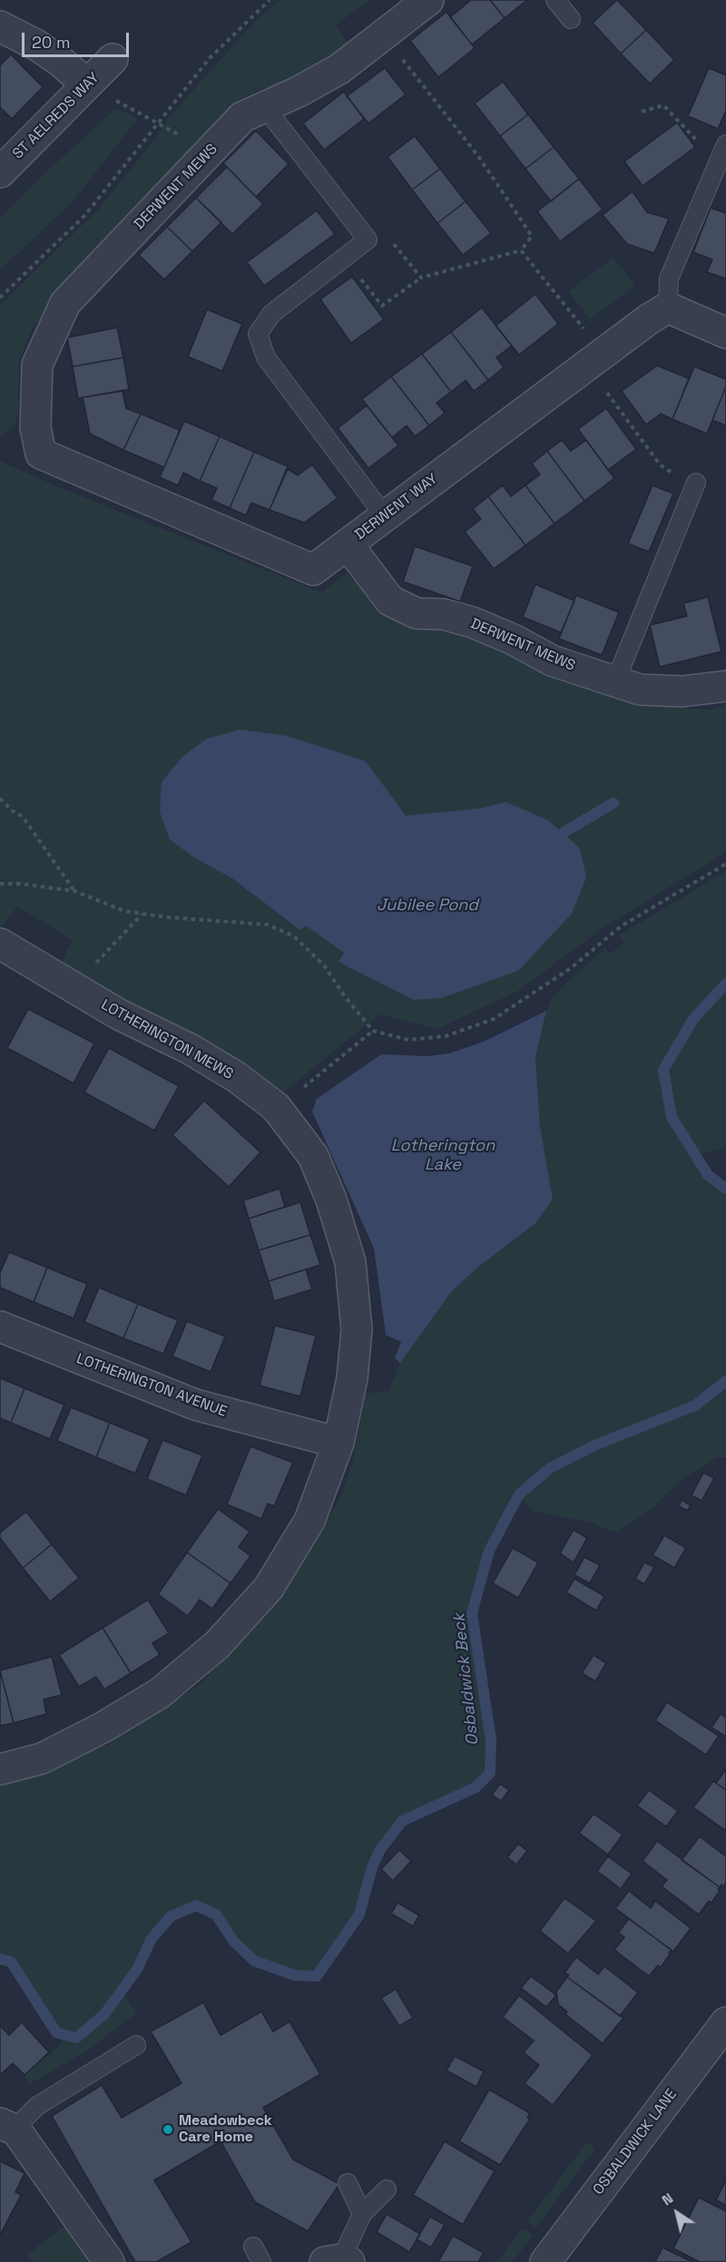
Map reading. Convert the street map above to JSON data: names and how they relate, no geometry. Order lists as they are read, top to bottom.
{
  "streets": {
    "street": [
      "ST AELREDS WAY",
      "DERWENT MEWS",
      "DERWENT WAY",
      "LOTHERINGTON MEWS",
      "LOTHERINGTON AVENUE",
      "OSBALDWICK LANE"
    ]
  },
  "crossings": [
    ["DERWENT MEWS", "DERWENT WAY"],
    ["LOTHERINGTON MEWS", "LOTHERINGTON AVENUE"]
  ],
  "water": ["Jubilee Pond", "Lotherington Lake", "Osbaldwick Beck"],
  "places": ["Meadowbeck Care Home"],
  "scale_bar": "20 m",
  "north": "top left"
}
